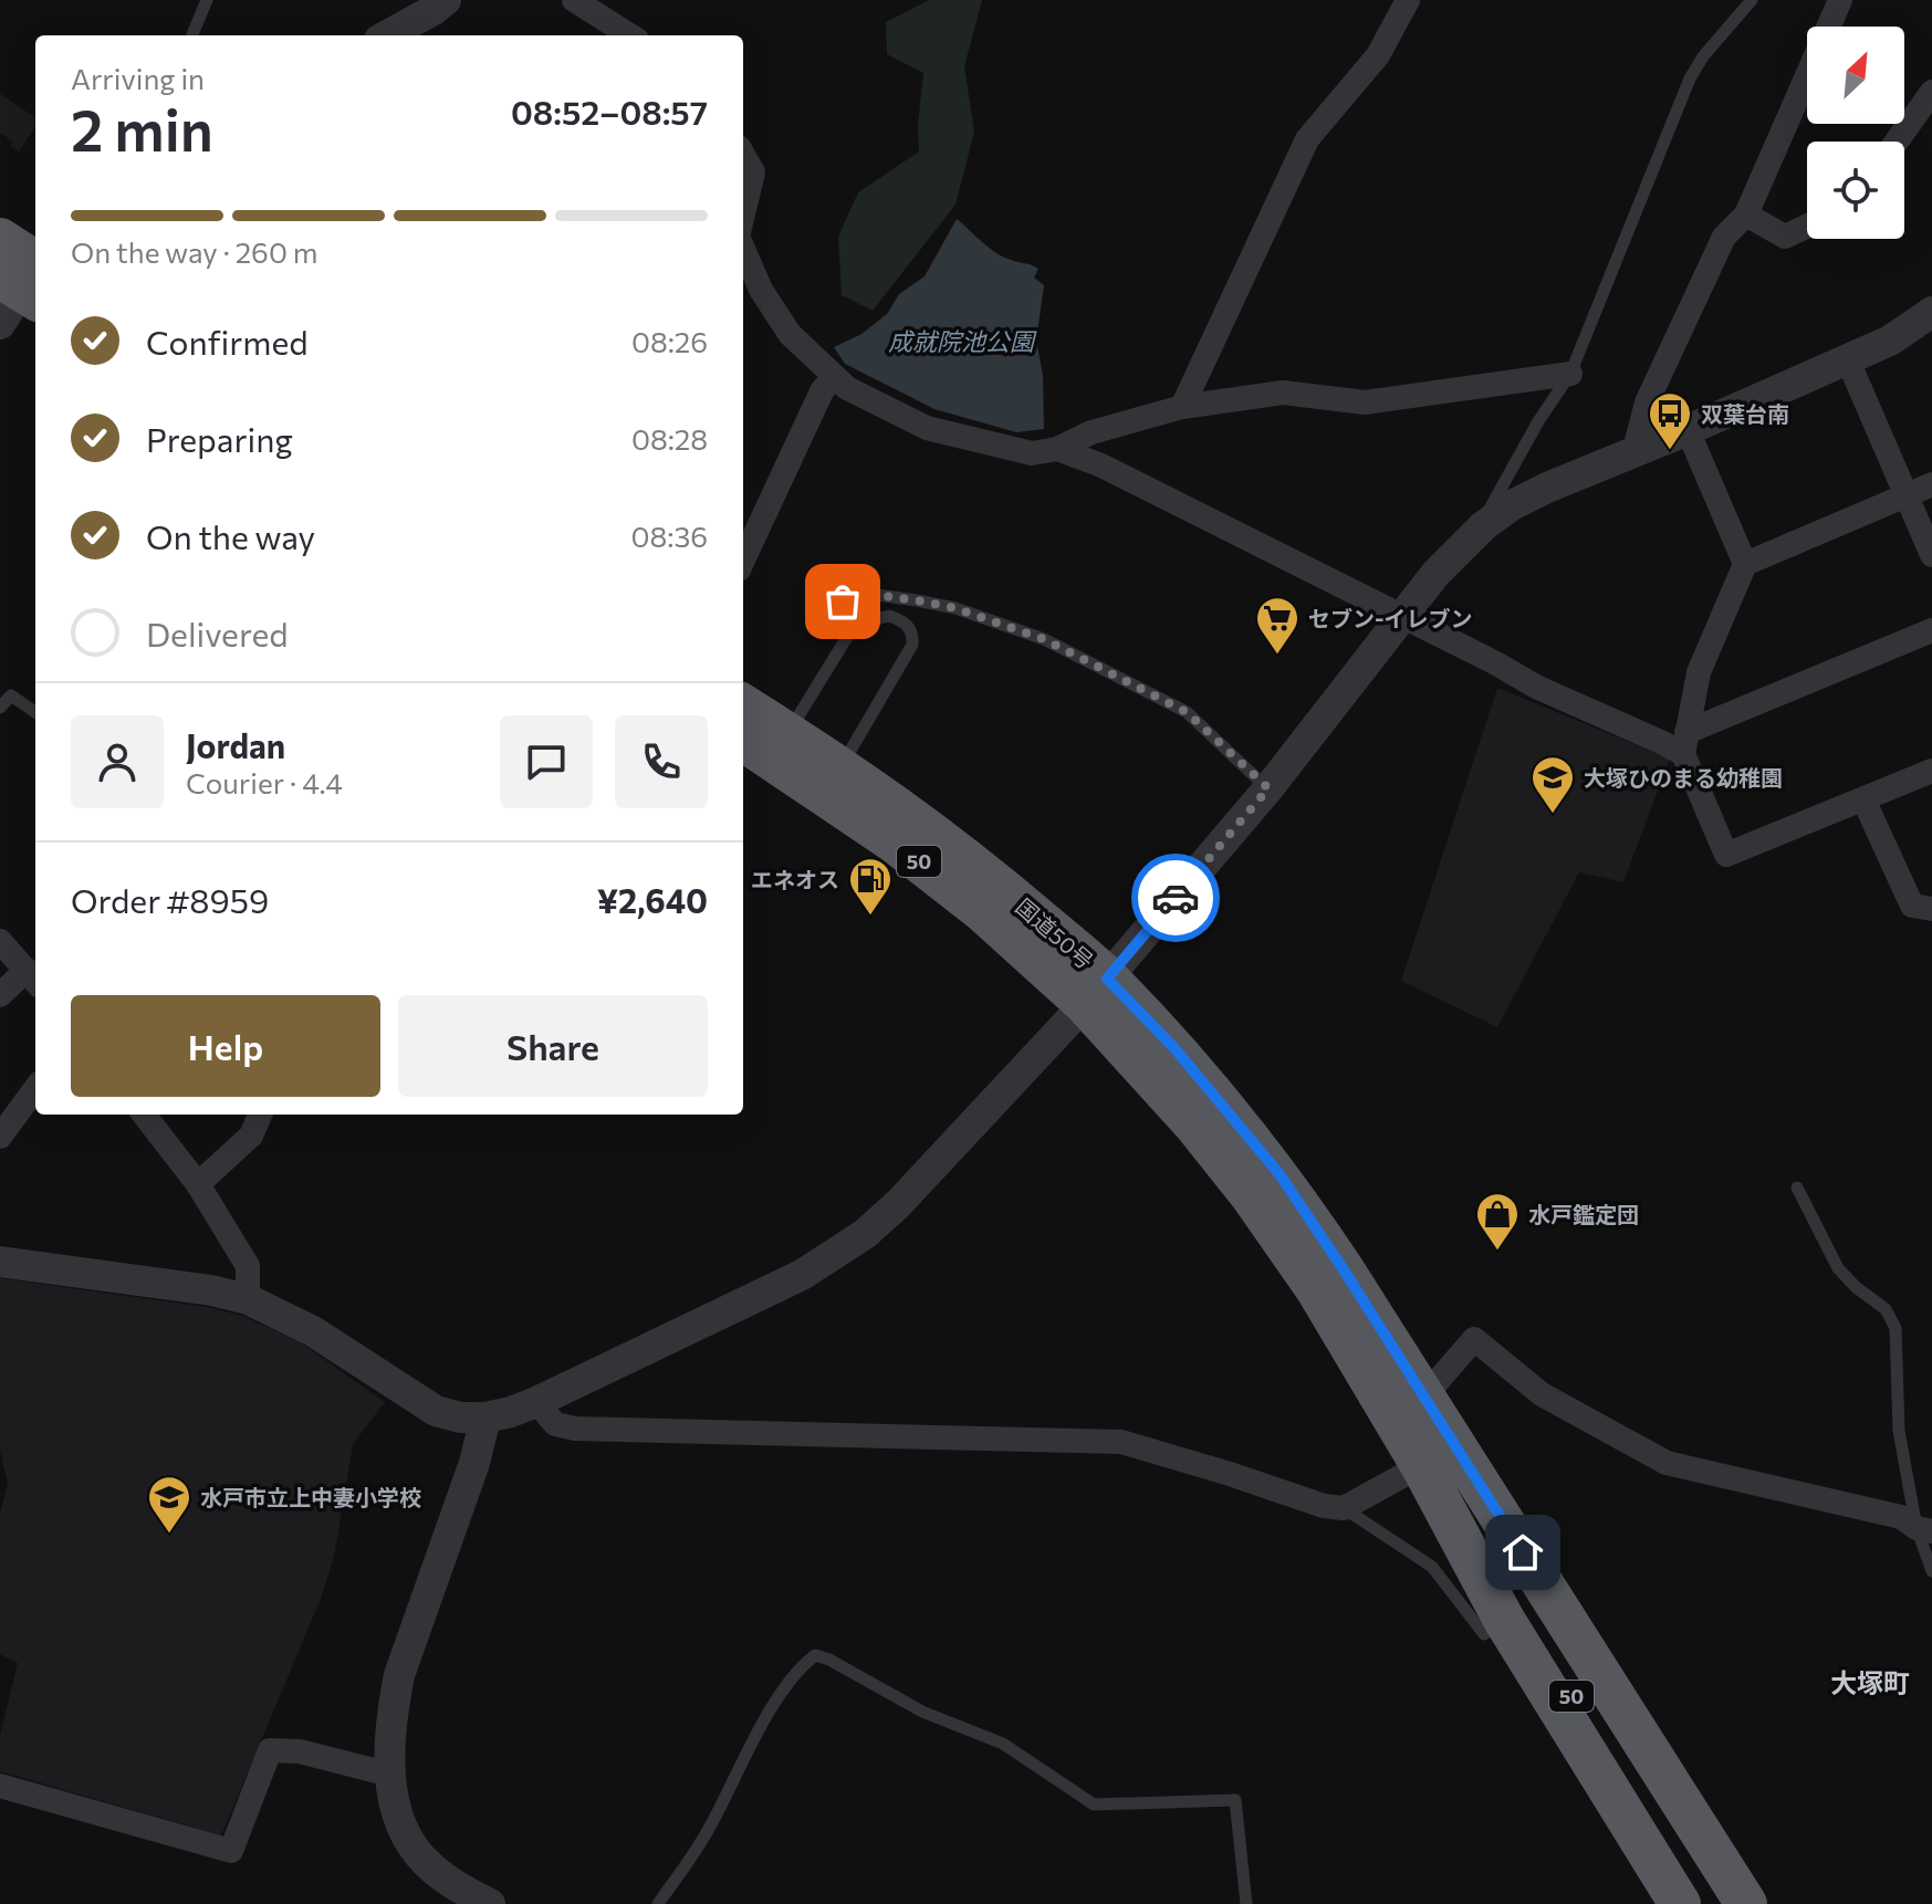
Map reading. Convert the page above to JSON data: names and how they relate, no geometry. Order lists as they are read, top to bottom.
{
  "streets": {
    "highway": ["50", "国道50号"]
  },
  "crossings": [
    ["50", "国道50号"]
  ],
  "districts": ["大塚町"],
  "water": ["成就院池公園"],
  "places": {
    "bus stop": ["双葉台南"],
    "supermarket": ["セブン-イレブン"],
    "school or university": ["大塚ひのまる幼稚園", "水戸市立上中妻小学校"],
    "fuel station": ["エネオス"],
    "shop": ["水戸鑑定団"]
  },
  "north": "top right",
  "page": {
    "heading": ["2 min", "Arriving in", "08:52–08:57"],
    "panel": [
      "Jordan",
      "Courier · 4.4",
      "Order #8959",
      "¥2,640"
    ],
    "bar": "On the way · 260 m",
    "list": [
      ["Confirmed", "08:26"],
      ["Preparing", "08:28"],
      ["On the way", "08:36"],
      "Delivered"
    ],
    "buttons": ["Help", "Share"]
  }
}
